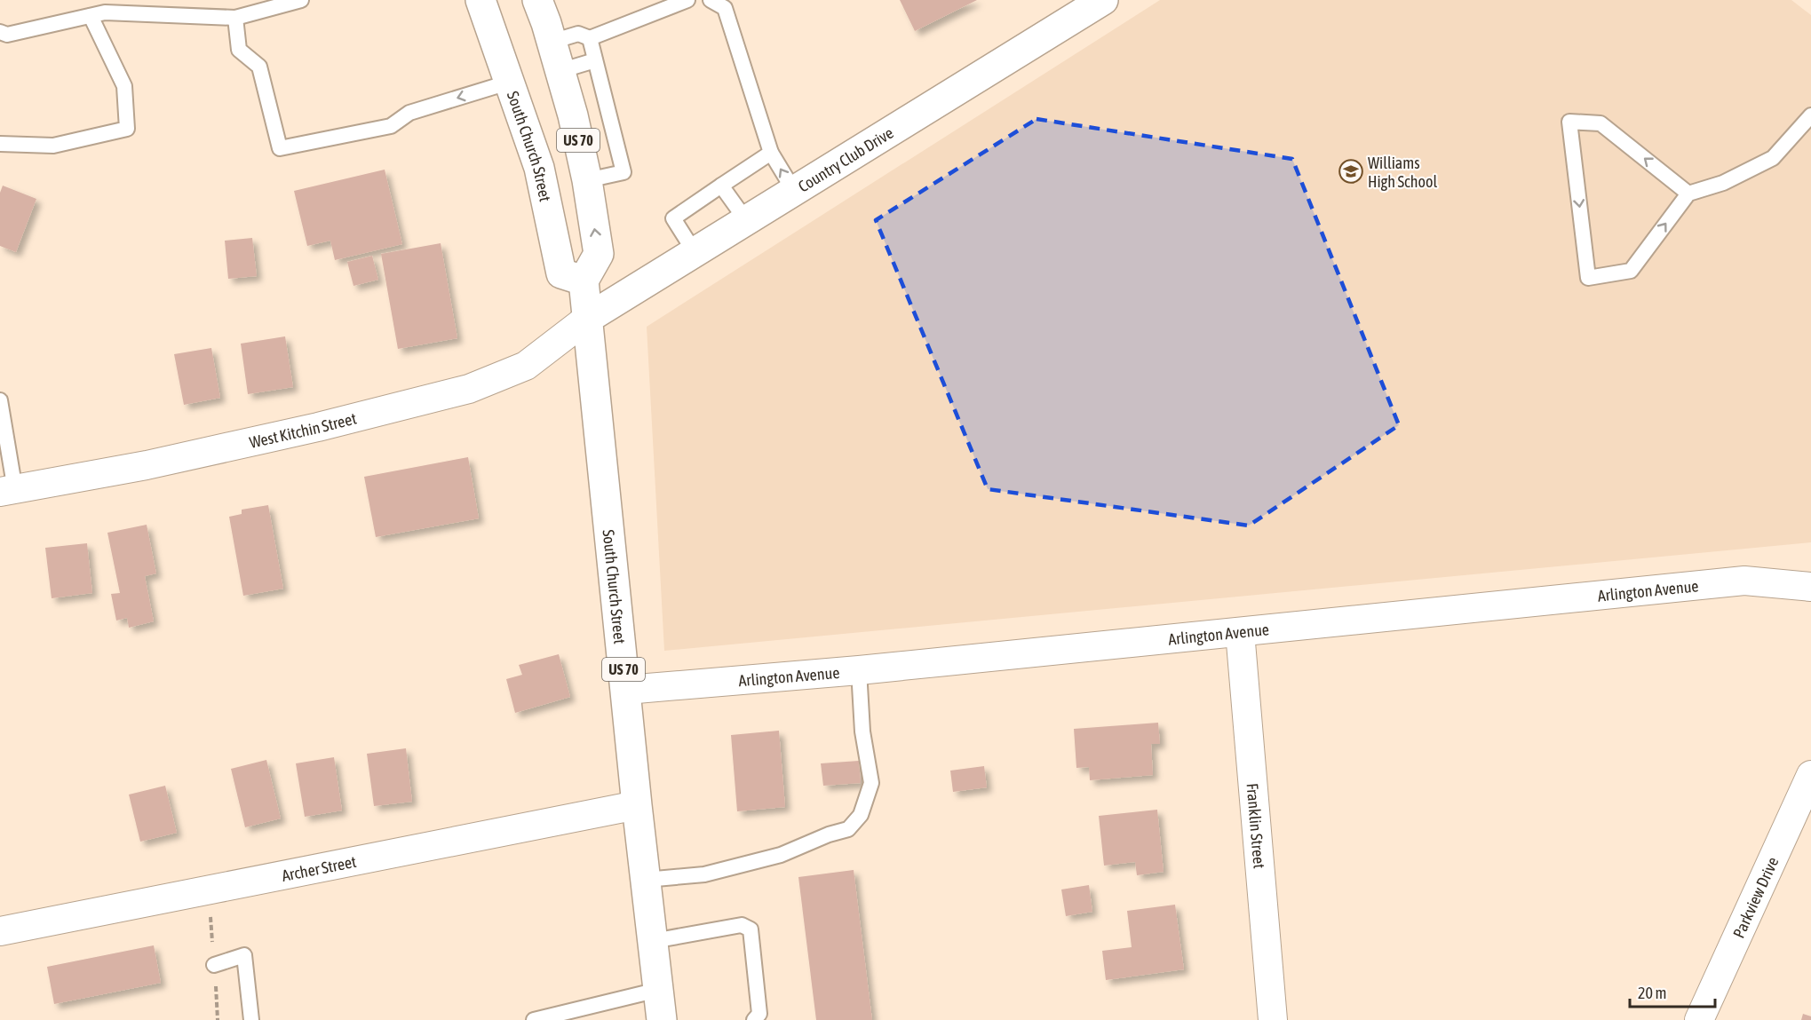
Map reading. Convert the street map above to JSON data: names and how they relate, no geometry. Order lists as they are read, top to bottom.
{
  "streets": {
    "main road": ["US 70", "South Church Street", "Country Club Drive"],
    "street": [
      "West Kitchin Street",
      "Arlington Avenue",
      "Franklin Street",
      "Archer Street",
      "Parkview Drive"
    ]
  },
  "crossings": [
    ["US 70", "South Church Street"],
    ["South Church Street", "Country Club Drive"],
    ["South Church Street", "West Kitchin Street"],
    ["South Church Street", "Arlington Avenue"],
    ["South Church Street", "Archer Street"],
    ["Country Club Drive", "West Kitchin Street"],
    ["Arlington Avenue", "Franklin Street"]
  ],
  "places": {
    "school or university": ["Williams High School"]
  },
  "scale_bar": "20 m"
}
